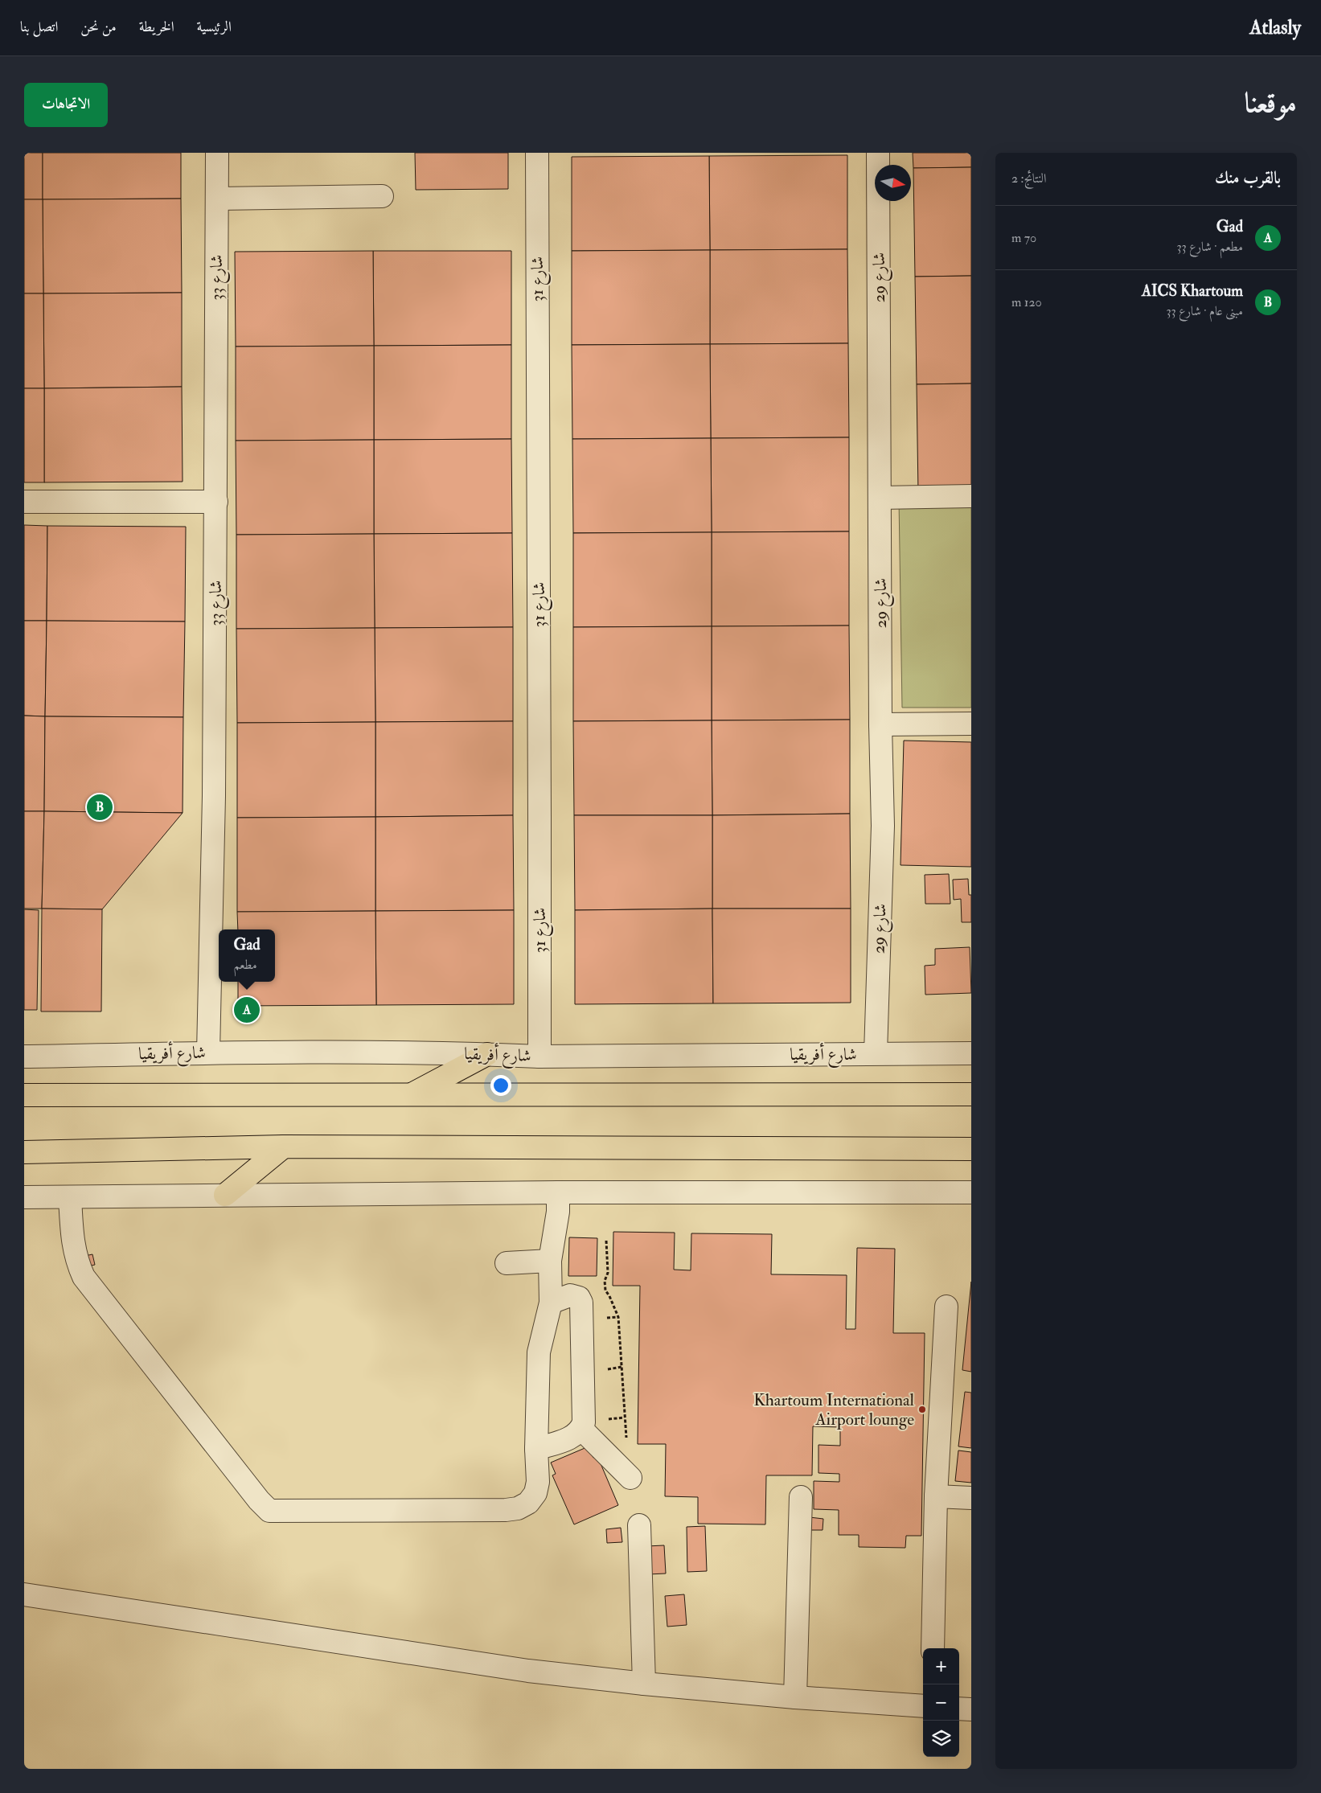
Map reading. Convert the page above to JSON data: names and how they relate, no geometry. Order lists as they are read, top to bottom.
{
  "streets": {
    "street": [
      "شارع 33",
      "شارع 29",
      "شارع 31",
      "شارع أفريقيا"
    ]
  },
  "crossings": [
    ["شارع 33", "شارع أفريقيا"],
    ["شارع 29", "شارع أفريقيا"],
    ["شارع 31", "شارع أفريقيا"]
  ],
  "places": ["Khartoum International Airport lounge"],
  "north": "right",
  "page": {
    "header": "Atlasly",
    "nav": [
      "الرئيسية",
      "الخريطة",
      "من نحن",
      "اتصل بنا"
    ],
    "title": "موقعنا",
    "buttons": "الاتجاهات",
    "heading": ["بالقرب منك", "النتائج: 2"],
    "list": [
      {
        "mark": "A",
        "name": "Gad",
        "note": "مطعم · شارع 33",
        "value": "70 m"
      },
      {
        "mark": "B",
        "name": "AICS Khartoum",
        "note": "مبنى عام · شارع 33",
        "value": "120 m"
      }
    ],
    "pins": ["B", "A"],
    "popup": ["Gad", "مطعم"],
    "map_buttons": ["+", "−"]
  }
}
